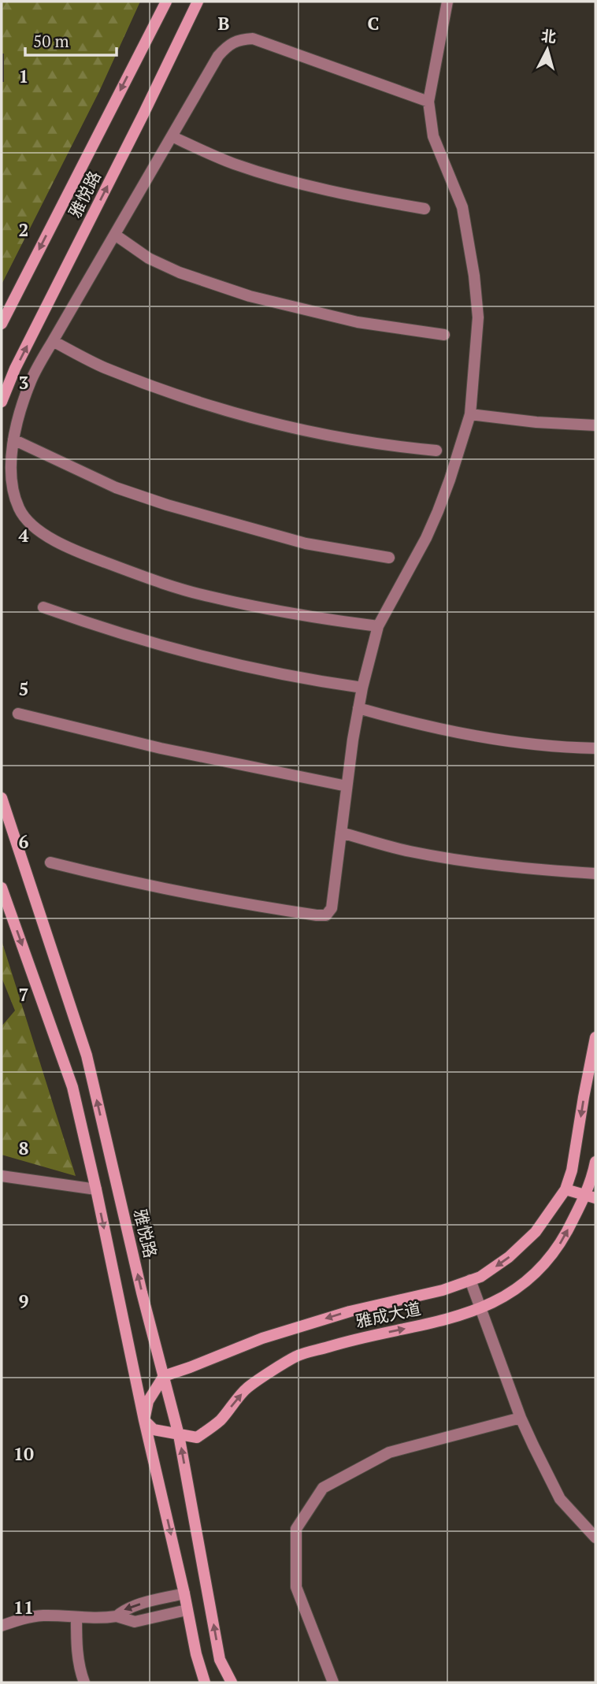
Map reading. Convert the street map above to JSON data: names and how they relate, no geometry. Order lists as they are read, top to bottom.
{
  "streets": {
    "street": ["雅悦路", "雅成大道"]
  },
  "crossings": [
    ["雅悦路", "雅成大道"]
  ],
  "scale_bar": "50 m",
  "north": "top",
  "grid": {
    "columns": ["B", "C"],
    "rows": [
      "1",
      "2",
      "3",
      "4",
      "5",
      "6",
      "7",
      "8",
      "9",
      "10",
      "11"
    ]
  }
}
